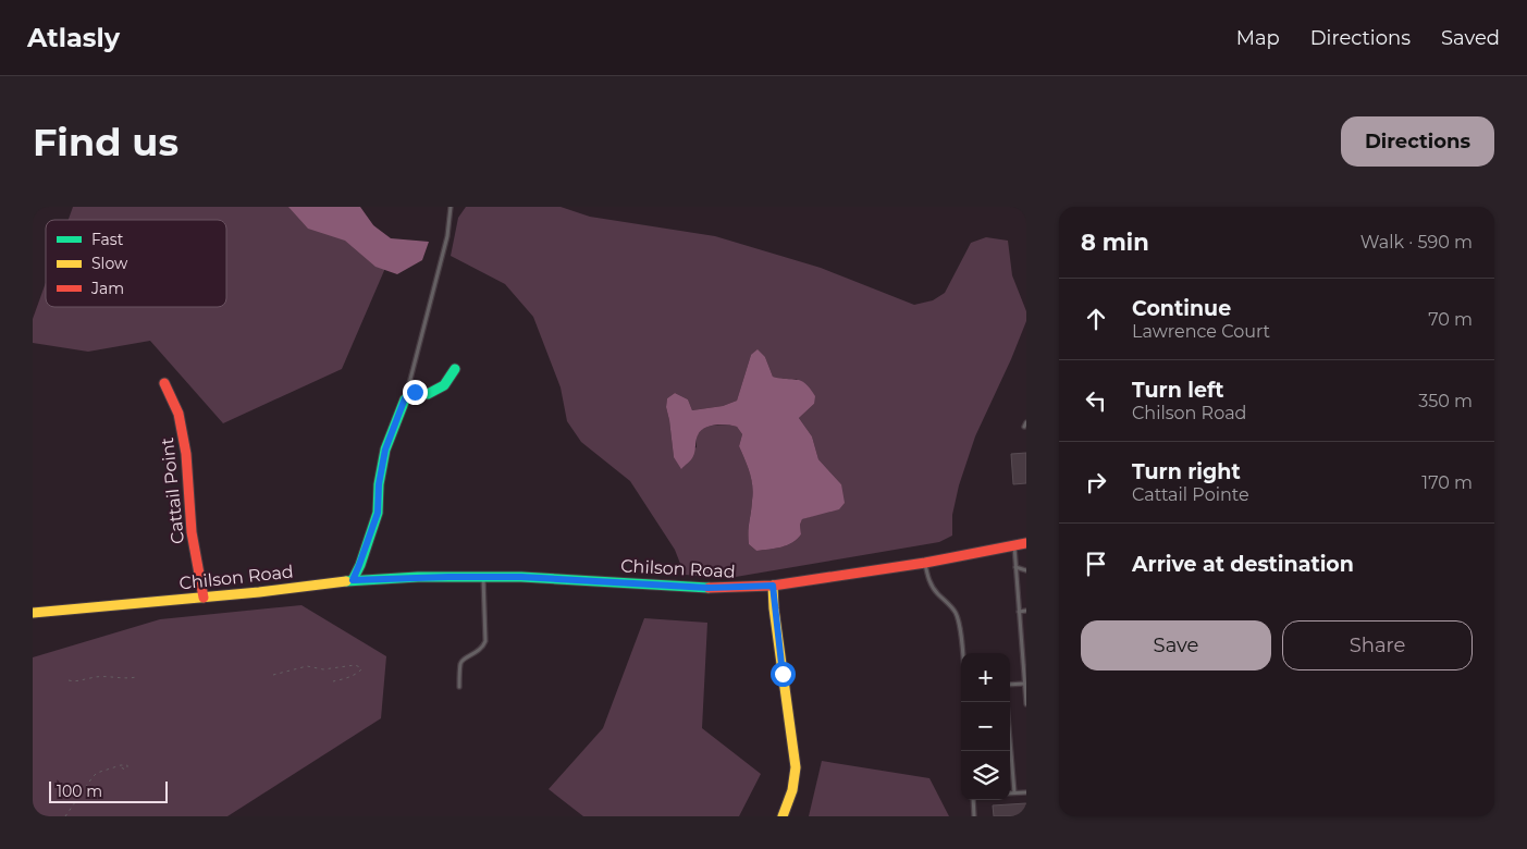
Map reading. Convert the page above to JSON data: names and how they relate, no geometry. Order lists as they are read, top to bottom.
{
  "streets": {
    "street": ["Cattail Point", "Chilson Road"]
  },
  "crossings": [
    ["Cattail Point", "Chilson Road"]
  ],
  "legend": ["Fast", "Slow", "Jam"],
  "scale_bar": "100 m",
  "page": {
    "header": "Atlasly",
    "nav": ["Map", "Directions", "Saved"],
    "buttons": [
      "Directions",
      ["Save", "Share"]
    ],
    "title": "Find us",
    "heading": ["8 min", "Walk · 590 m"],
    "list": [
      ["Continue", "Lawrence Court", "70 m"],
      ["Turn left", "Chilson Road", "350 m"],
      ["Turn right", "Cattail Pointe", "170 m"],
      "Arrive at destination"
    ],
    "map_buttons": ["+", "−"],
    "scale": "100 m"
  }
}
